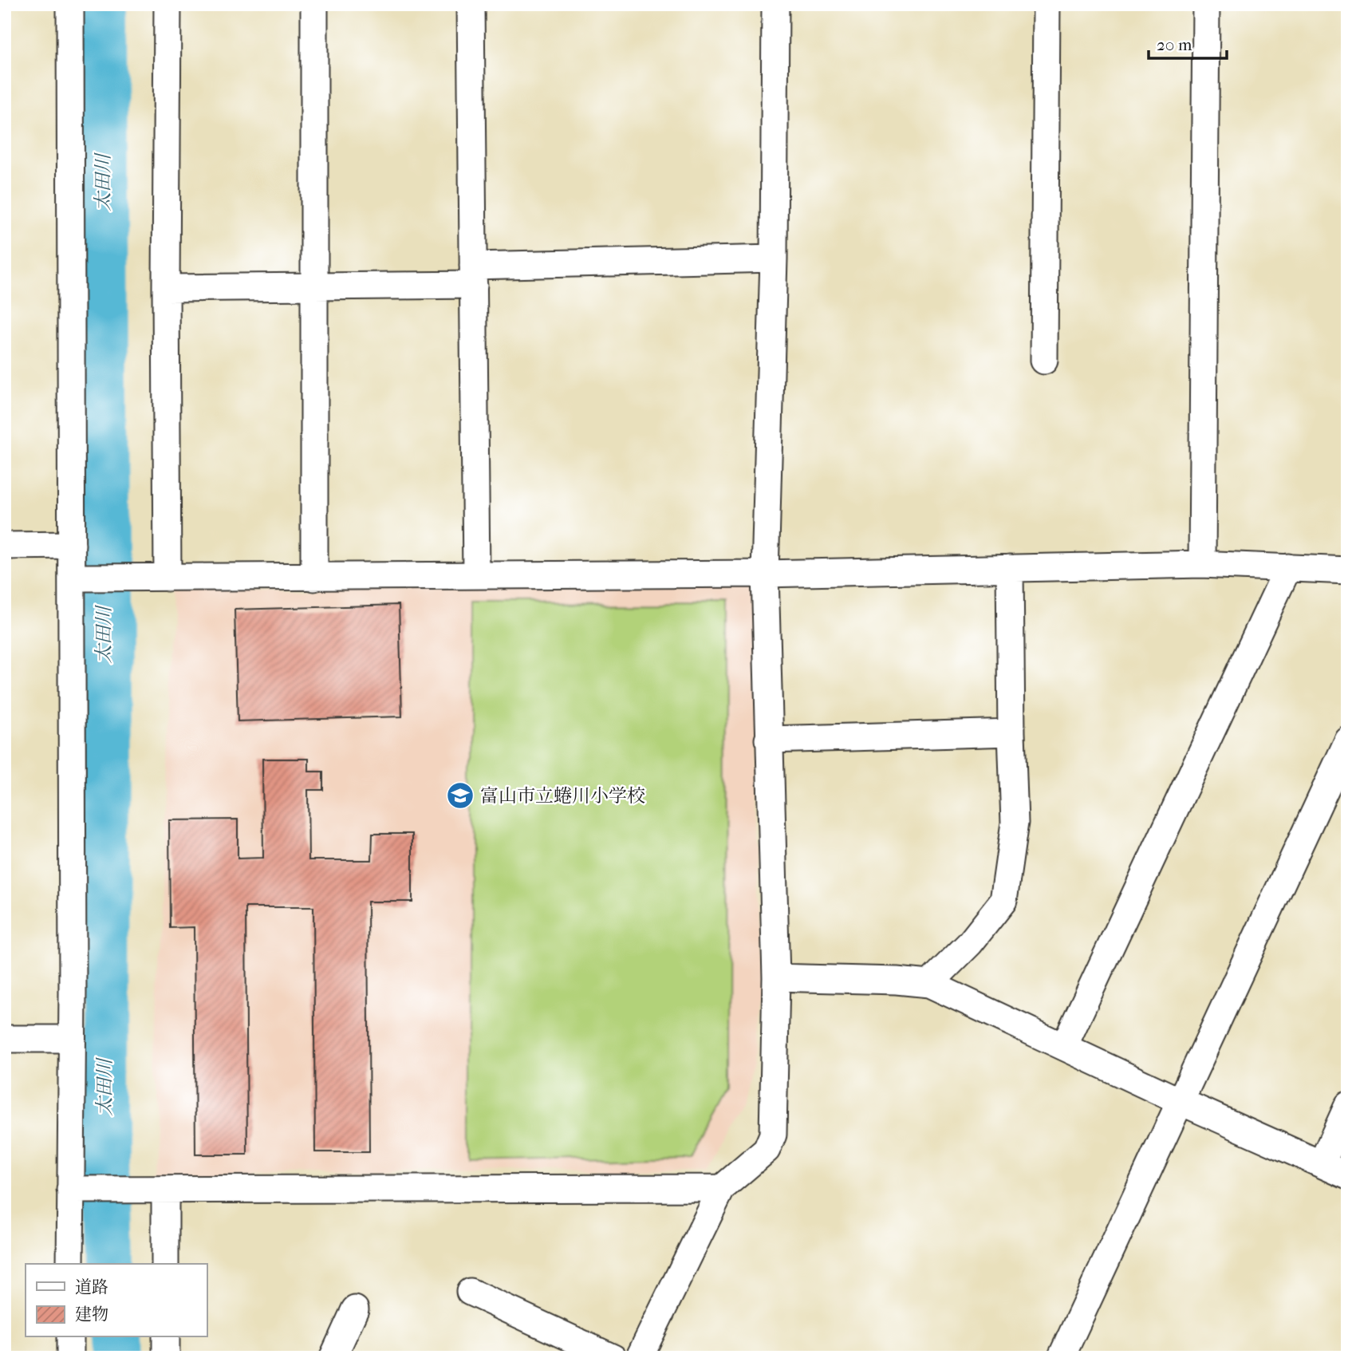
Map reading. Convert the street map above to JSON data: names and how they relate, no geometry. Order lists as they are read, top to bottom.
{
  "water": ["太田川"],
  "places": {
    "school or university": ["富山市立蜷川小学校"]
  },
  "legend": ["道路", "建物"],
  "scale_bar": "20 m"
}
